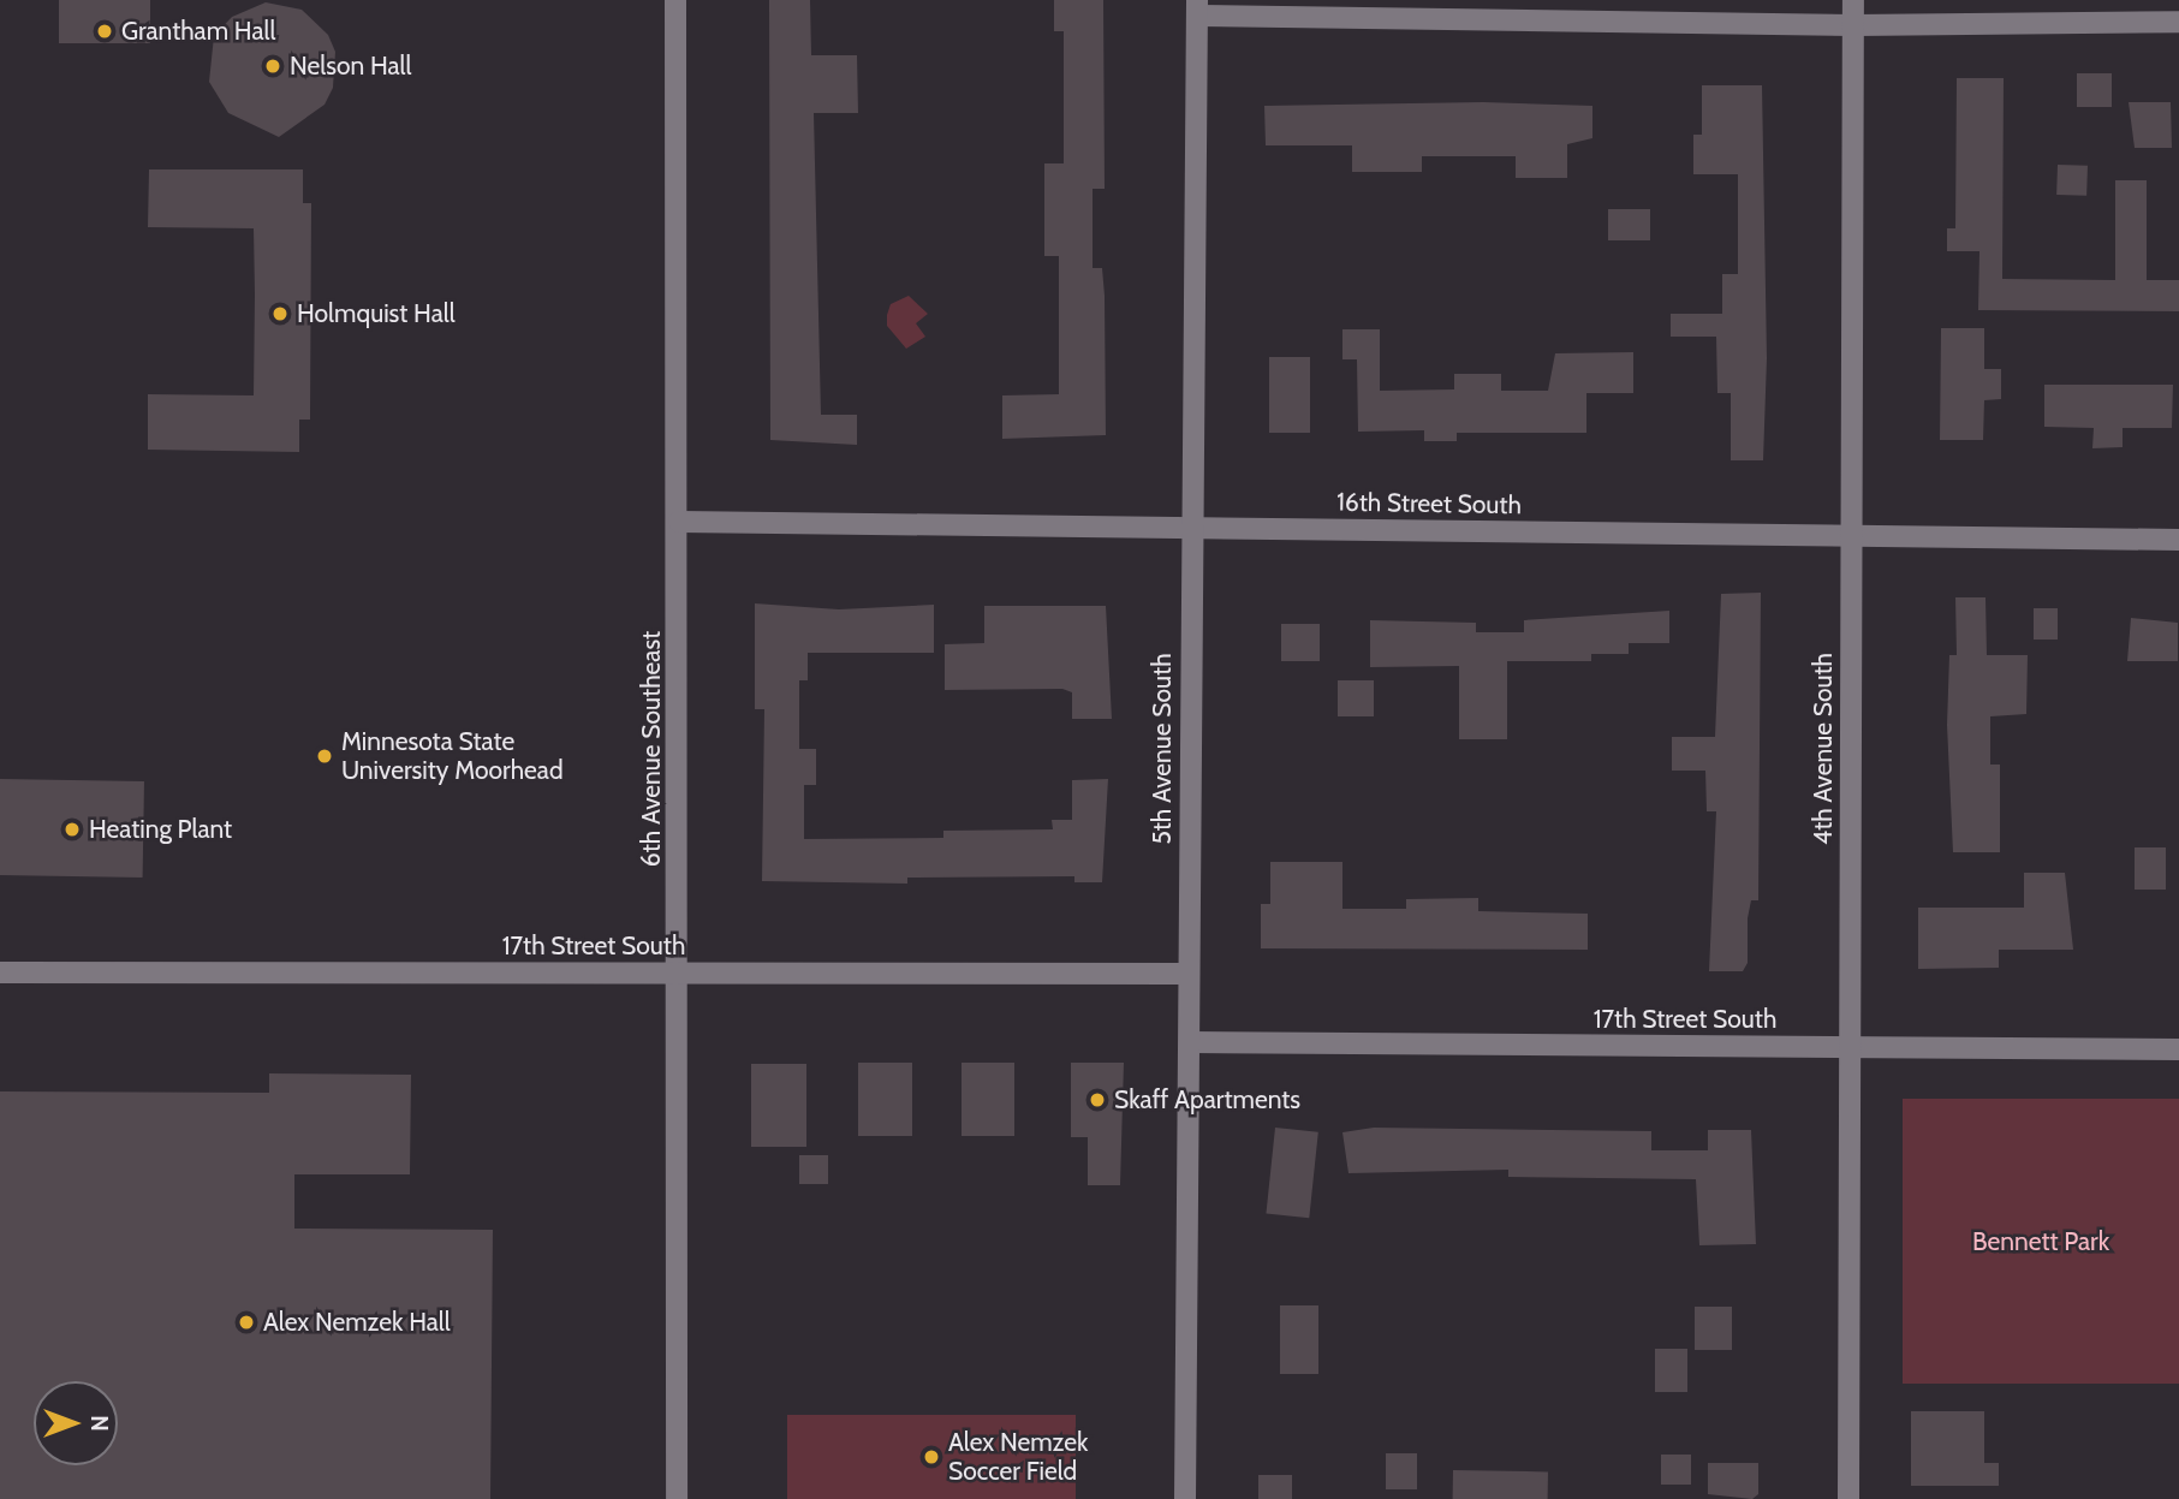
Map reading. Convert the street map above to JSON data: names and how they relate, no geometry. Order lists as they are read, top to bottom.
{
  "streets": {
    "street": [
      "16th Street South",
      "6th Avenue Southeast",
      "5th Avenue South",
      "4th Avenue South",
      "17th Street South"
    ]
  },
  "crossings": [
    ["16th Street South", "6th Avenue Southeast"],
    ["16th Street South", "5th Avenue South"],
    ["16th Street South", "4th Avenue South"],
    ["6th Avenue Southeast", "17th Street South"],
    ["5th Avenue South", "17th Street South"],
    ["4th Avenue South", "17th Street South"]
  ],
  "parks": ["Bennett Park"],
  "places": [
    "Grantham Hall",
    "Nelson Hall",
    "Holmquist Hall",
    "Minnesota State University Moorhead",
    "Heating Plant",
    "Skaff Apartments",
    "Alex Nemzek Hall",
    "Alex Nemzek Soccer Field"
  ],
  "north": "right"
}
